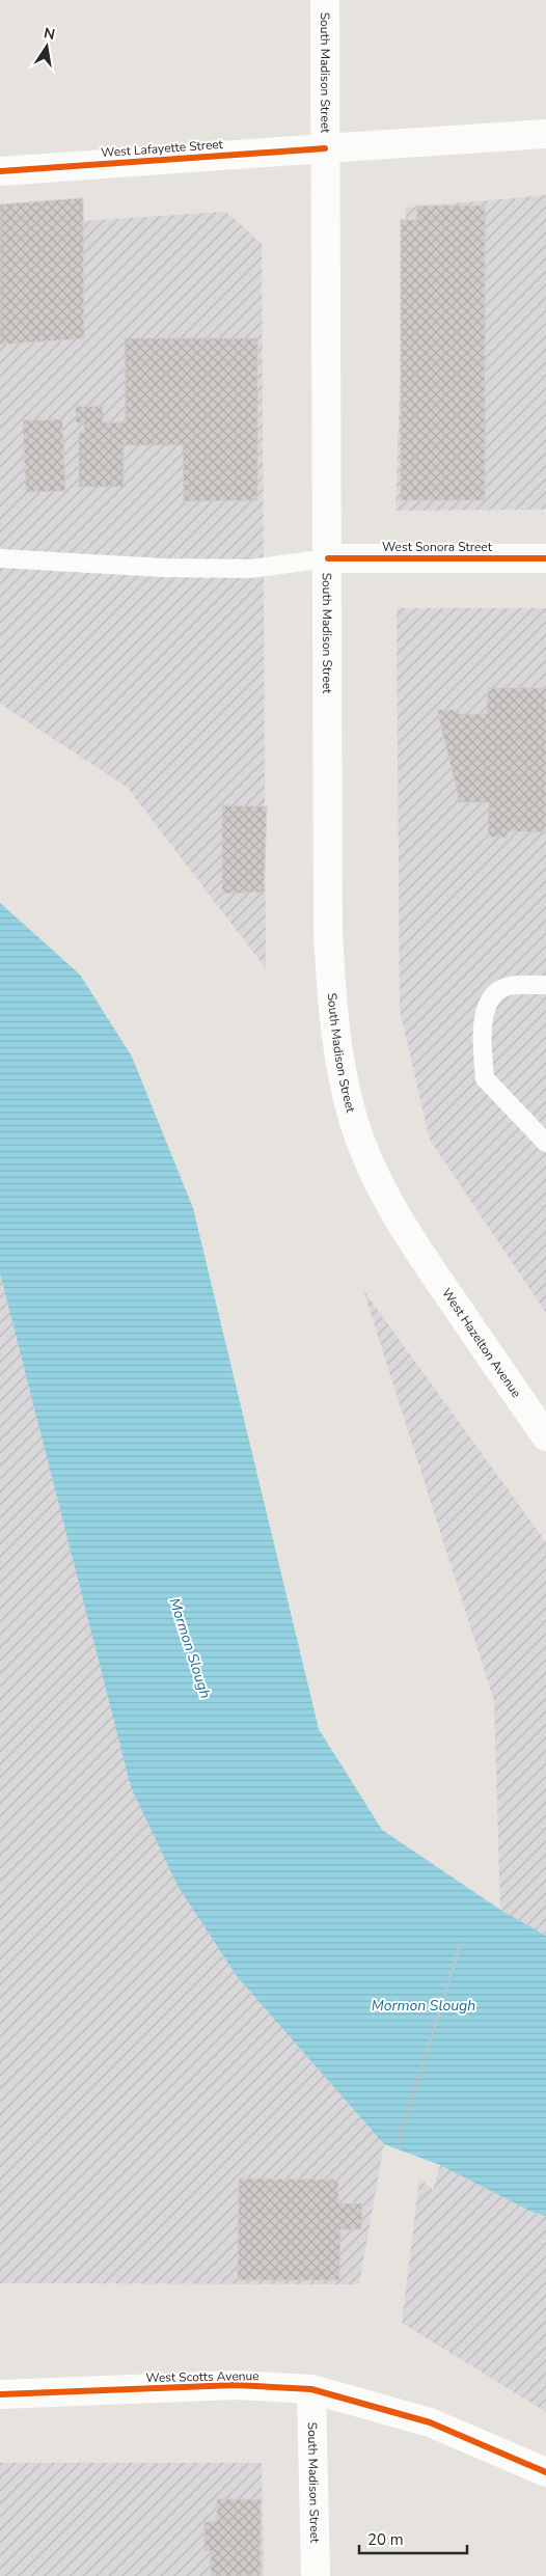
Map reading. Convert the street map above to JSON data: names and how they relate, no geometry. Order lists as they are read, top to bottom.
{
  "streets": {
    "main road": [
      "South Madison Street",
      "West Lafayette Street",
      "West Sonora Street",
      "West Hazelton Avenue",
      "West Scotts Avenue"
    ]
  },
  "crossings": [
    ["South Madison Street", "West Lafayette Street"],
    ["South Madison Street", "West Sonora Street"],
    ["South Madison Street", "West Hazelton Avenue"],
    ["South Madison Street", "West Scotts Avenue"]
  ],
  "water": ["Mormon Slough"],
  "scale_bar": "20 m",
  "north": "top"
}
